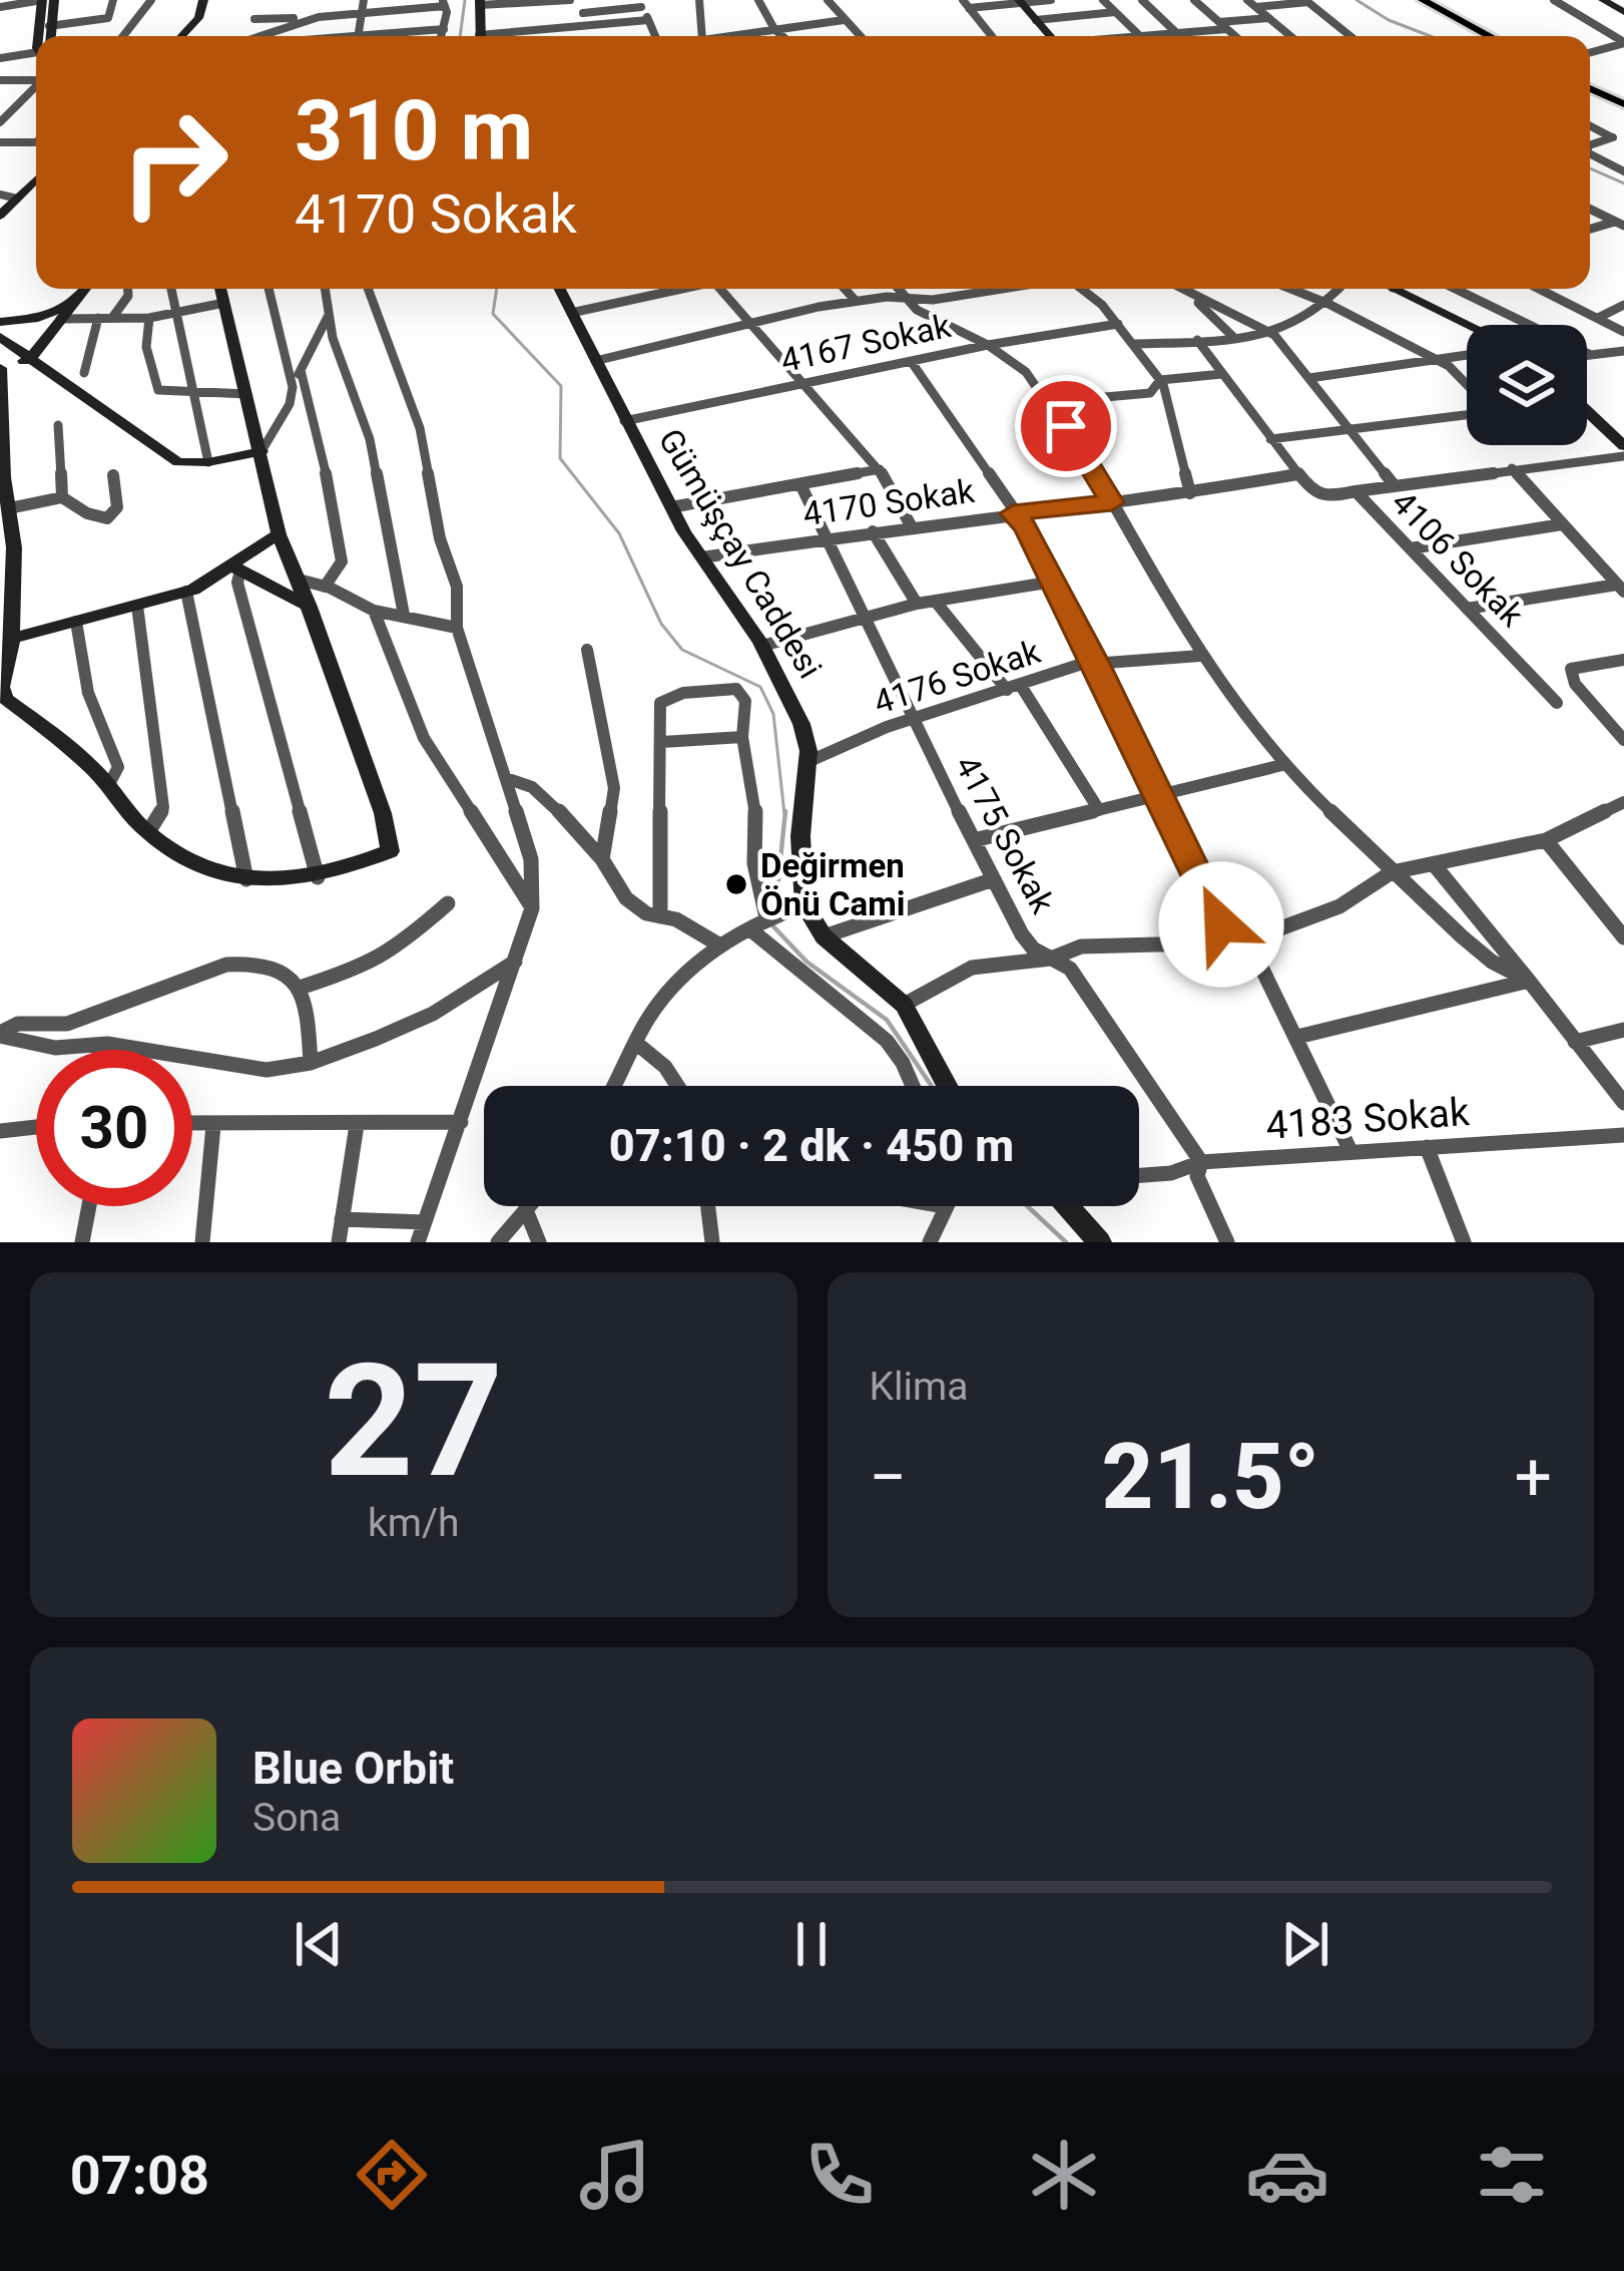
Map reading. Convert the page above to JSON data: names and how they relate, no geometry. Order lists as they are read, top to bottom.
{
  "streets": {
    "street": [
      "4167 Sokak",
      "4170 Sokak",
      "Gümüşçay Caddesi",
      "4106 Sokak",
      "4176 Sokak",
      "4175 Sokak",
      "4183 Sokak"
    ]
  },
  "crossings": [
    ["4167 Sokak", "Gümüşçay Caddesi"],
    ["4170 Sokak", "Gümüşçay Caddesi"],
    ["4170 Sokak", "4175 Sokak"],
    ["Gümüşçay Caddesi", "4176 Sokak"],
    ["4176 Sokak", "4175 Sokak"],
    ["4175 Sokak", "4183 Sokak"]
  ],
  "places": ["Değirmen Önü Cami"],
  "page": {
    "turn": ["310 m", "4170 Sokak"],
    "limit": "30",
    "trip": "07:10 · 2 dk · 450 m",
    "tile": [
      ["27", "km/h"],
      "Klima"
    ],
    "heat": ["−", "21.5°", "+"],
    "song": ["Blue Orbit", "Sona"],
    "tabs": "07:08"
  }
}
